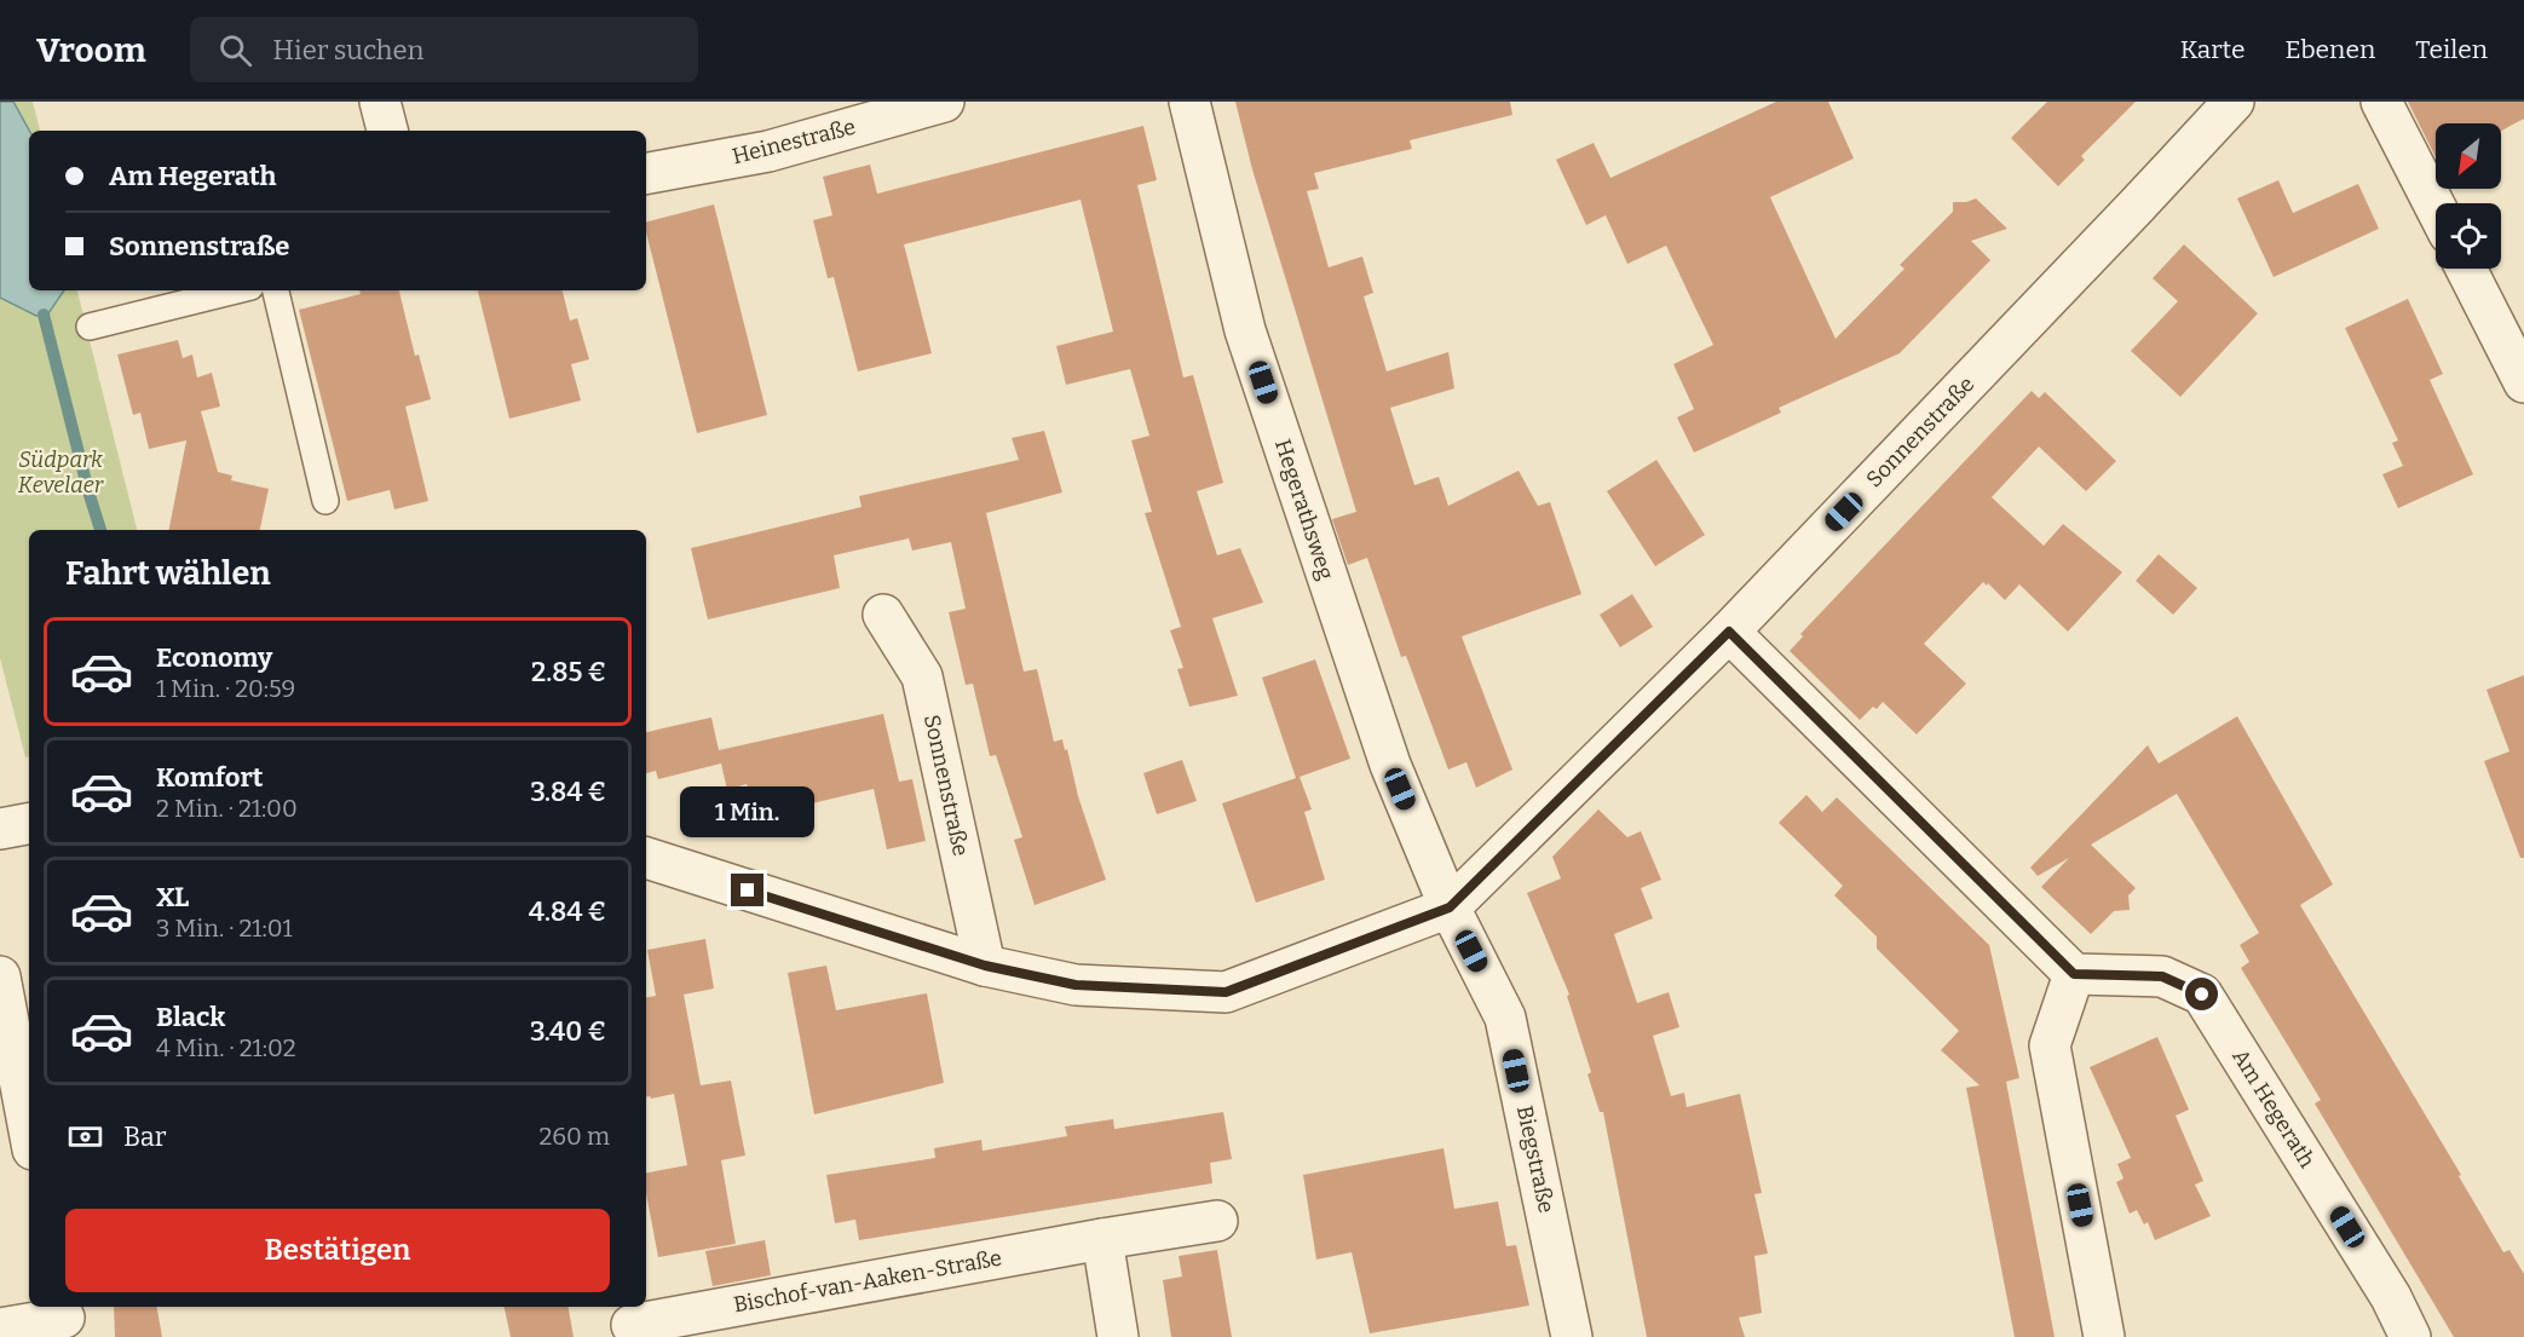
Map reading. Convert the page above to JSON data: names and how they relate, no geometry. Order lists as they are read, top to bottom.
{
  "streets": {
    "street": [
      "Heinestraße",
      "Sonnenstraße",
      "Hegerathsweg",
      "Am Hegerath",
      "Biegstraße",
      "Bischof-van-Aaken-Straße"
    ]
  },
  "crossings": [
    ["Sonnenstraße", "Hegerathsweg"],
    ["Sonnenstraße", "Biegstraße"],
    ["Hegerathsweg", "Biegstraße"]
  ],
  "parks": ["Südpark Kevelaer"],
  "north": "bottom left",
  "page": {
    "header": "Vroom",
    "search": "Hier suchen",
    "nav": ["Karte", "Ebenen", "Teilen"],
    "banner": ["Am Hegerath", "Sonnenstraße"],
    "heading": "Fahrt wählen",
    "list": [
      {
        "name": "Economy",
        "note": "1 Min. · 20:59",
        "value": "2.85 €"
      },
      {
        "name": "Komfort",
        "note": "2 Min. · 21:00",
        "value": "3.84 €"
      },
      {
        "name": "XL",
        "note": "3 Min. · 21:01",
        "value": "4.84 €"
      },
      {
        "name": "Black",
        "note": "4 Min. · 21:02",
        "value": "3.40 €"
      }
    ],
    "bubble": "1 Min.",
    "pay": ["Bar", "260 m"],
    "buttons": "Bestätigen"
  }
}
